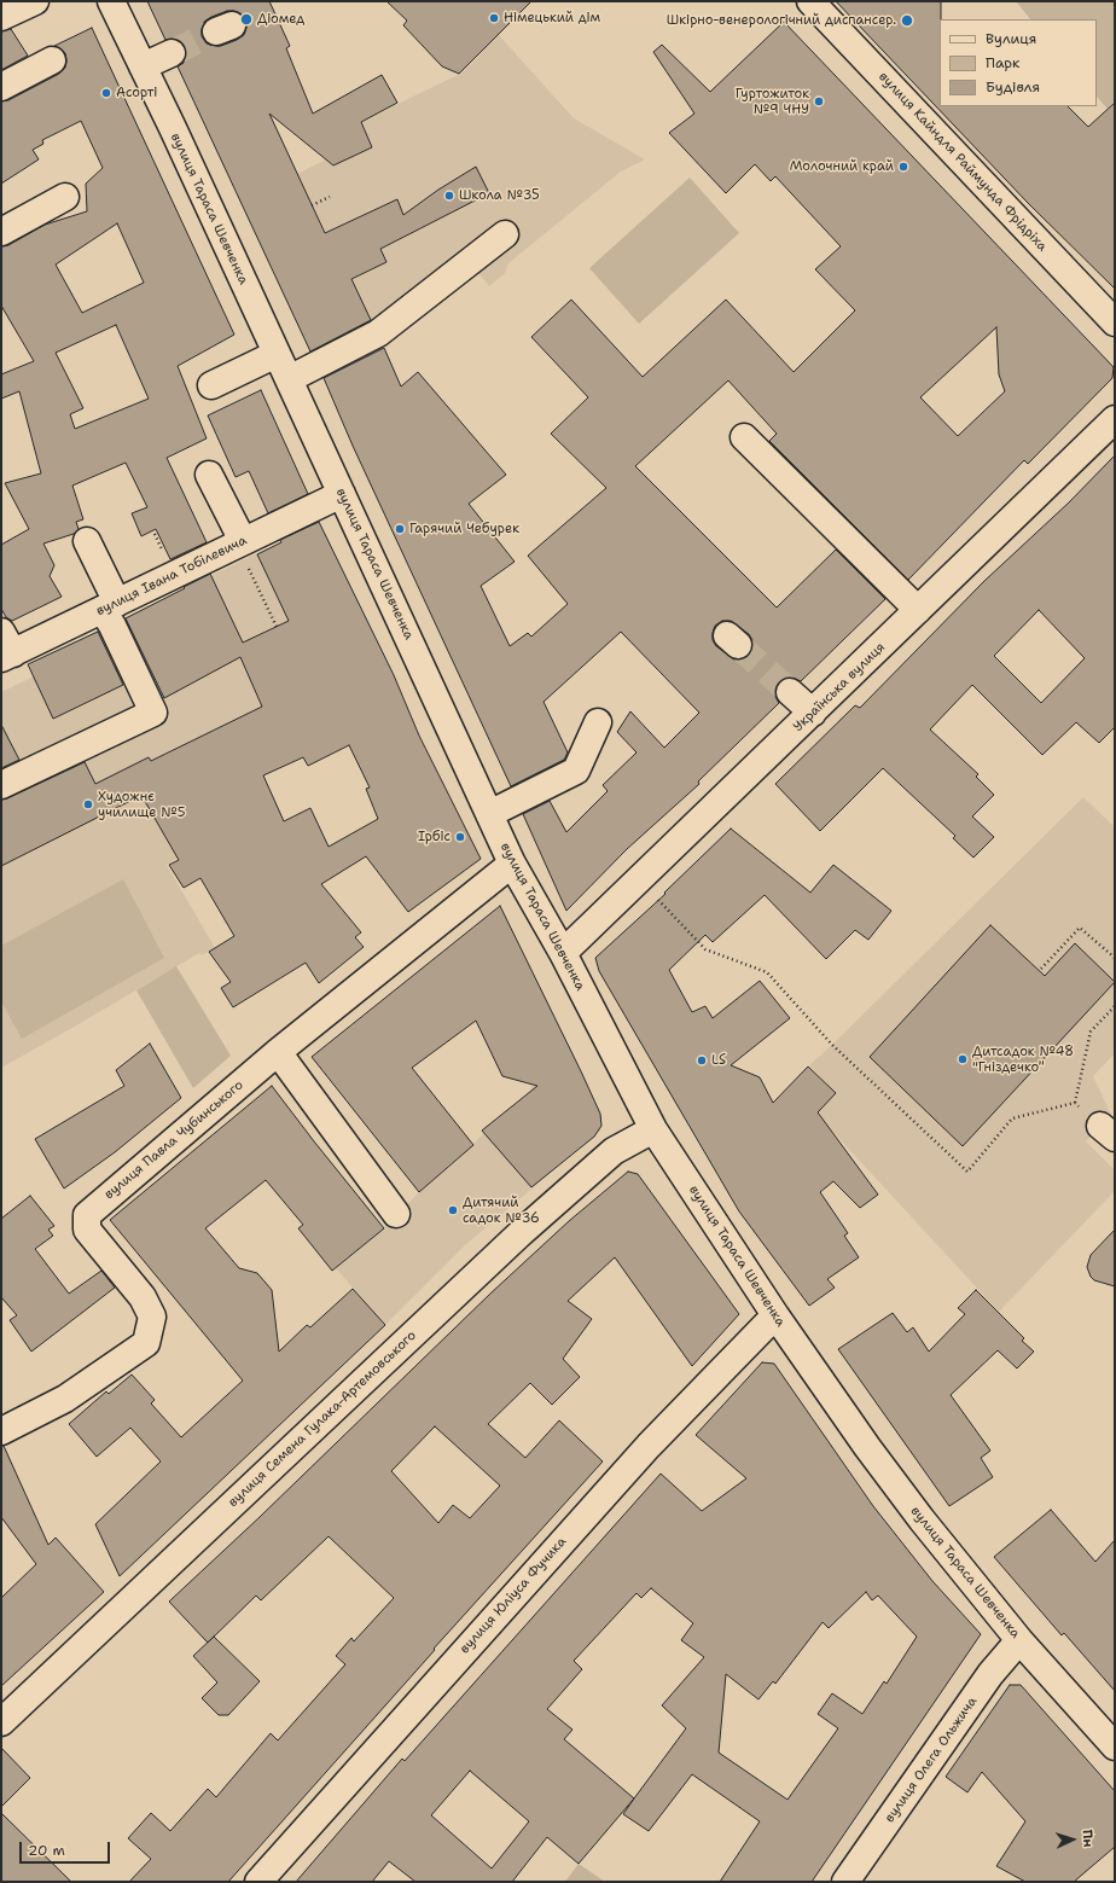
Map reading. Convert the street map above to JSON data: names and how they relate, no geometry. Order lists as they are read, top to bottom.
{
  "streets": {
    "street": [
      "вулиця Кайндля Раймунда Фрідріха",
      "вулиця Тараса Шевченка",
      "вулиця Івана Тобілевича",
      "Українська вулиця",
      "вулиця Павла Чубинського",
      "вулиця Семена Гулака-Артемовського",
      "вулиця Юліуса Фучика",
      "вулиця Олега Ольжича"
    ]
  },
  "crossings": [
    ["вулиця Тараса Шевченка", "вулиця Івана Тобілевича"],
    ["вулиця Тараса Шевченка", "Українська вулиця"],
    ["вулиця Тараса Шевченка", "вулиця Павла Чубинського"],
    ["вулиця Тараса Шевченка", "вулиця Семена Гулака-Артемовського"],
    ["вулиця Тараса Шевченка", "вулиця Юліуса Фучика"],
    ["вулиця Тараса Шевченка", "вулиця Олега Ольжича"]
  ],
  "places": [
    "Німецький дім",
    "Діомед",
    "Шкірно-венерологічний диспансер.",
    "Асорті",
    "Гуртожиток №9 ЧНУ",
    "Молочний край",
    "Школа №35",
    "Гарячий Чебурек",
    "Художнє училище №5",
    "Ірбіс",
    "Дитсадок №48 \"Гніздечко\"",
    "LS",
    "Дитячий садок №36"
  ],
  "legend": ["Вулиця", "Парк", "Будівля"],
  "scale_bar": "20 m",
  "north": "right"
}
